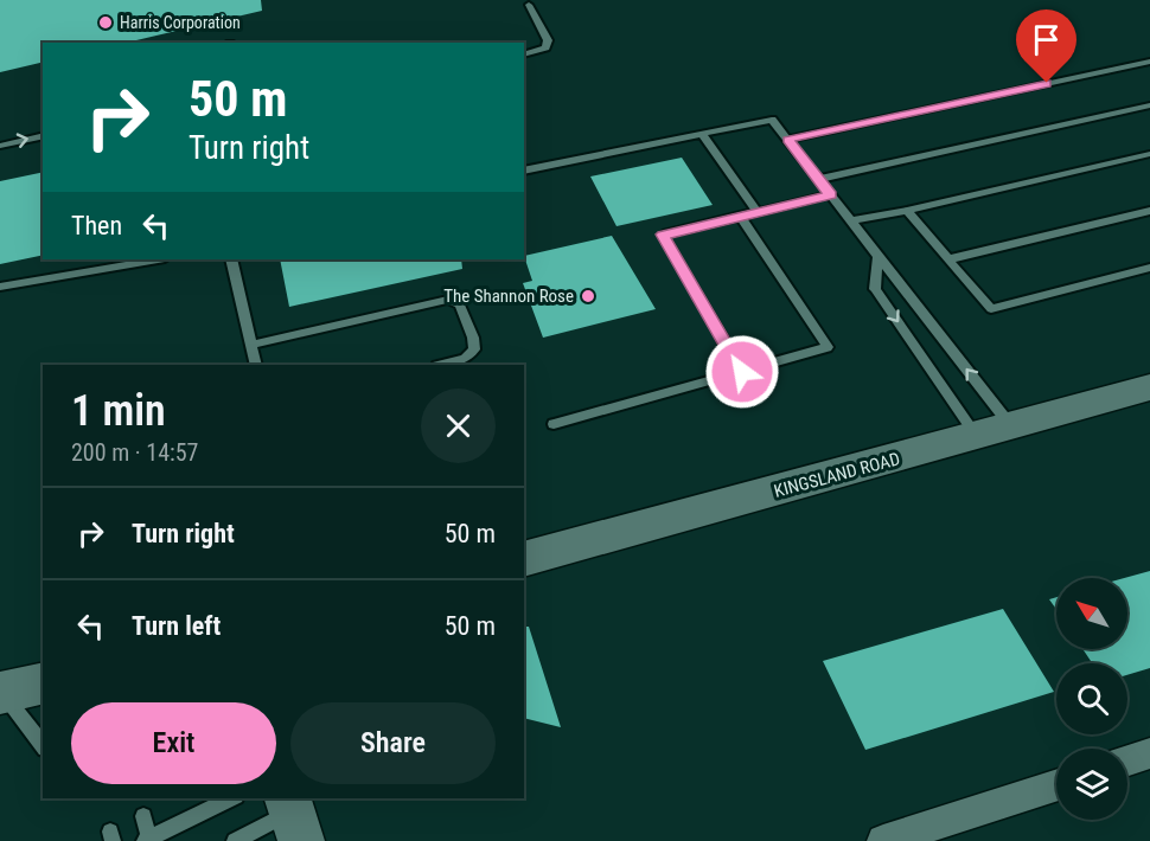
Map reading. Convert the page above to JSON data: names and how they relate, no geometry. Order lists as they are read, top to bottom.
{
  "streets": {
    "street": ["KINGSLAND ROAD"]
  },
  "places": ["Harris Corporation", "The Shannon Rose"],
  "north": "top left",
  "page": {
    "turn": ["50 m", "Turn right"],
    "then": "Then",
    "heading": ["1 min", "200 m · 14:57"],
    "list": [
      {
        "name": "Turn right",
        "value": "50 m"
      },
      {
        "name": "Turn left",
        "value": "50 m"
      }
    ],
    "buttons": ["Exit", "Share"]
  }
}
